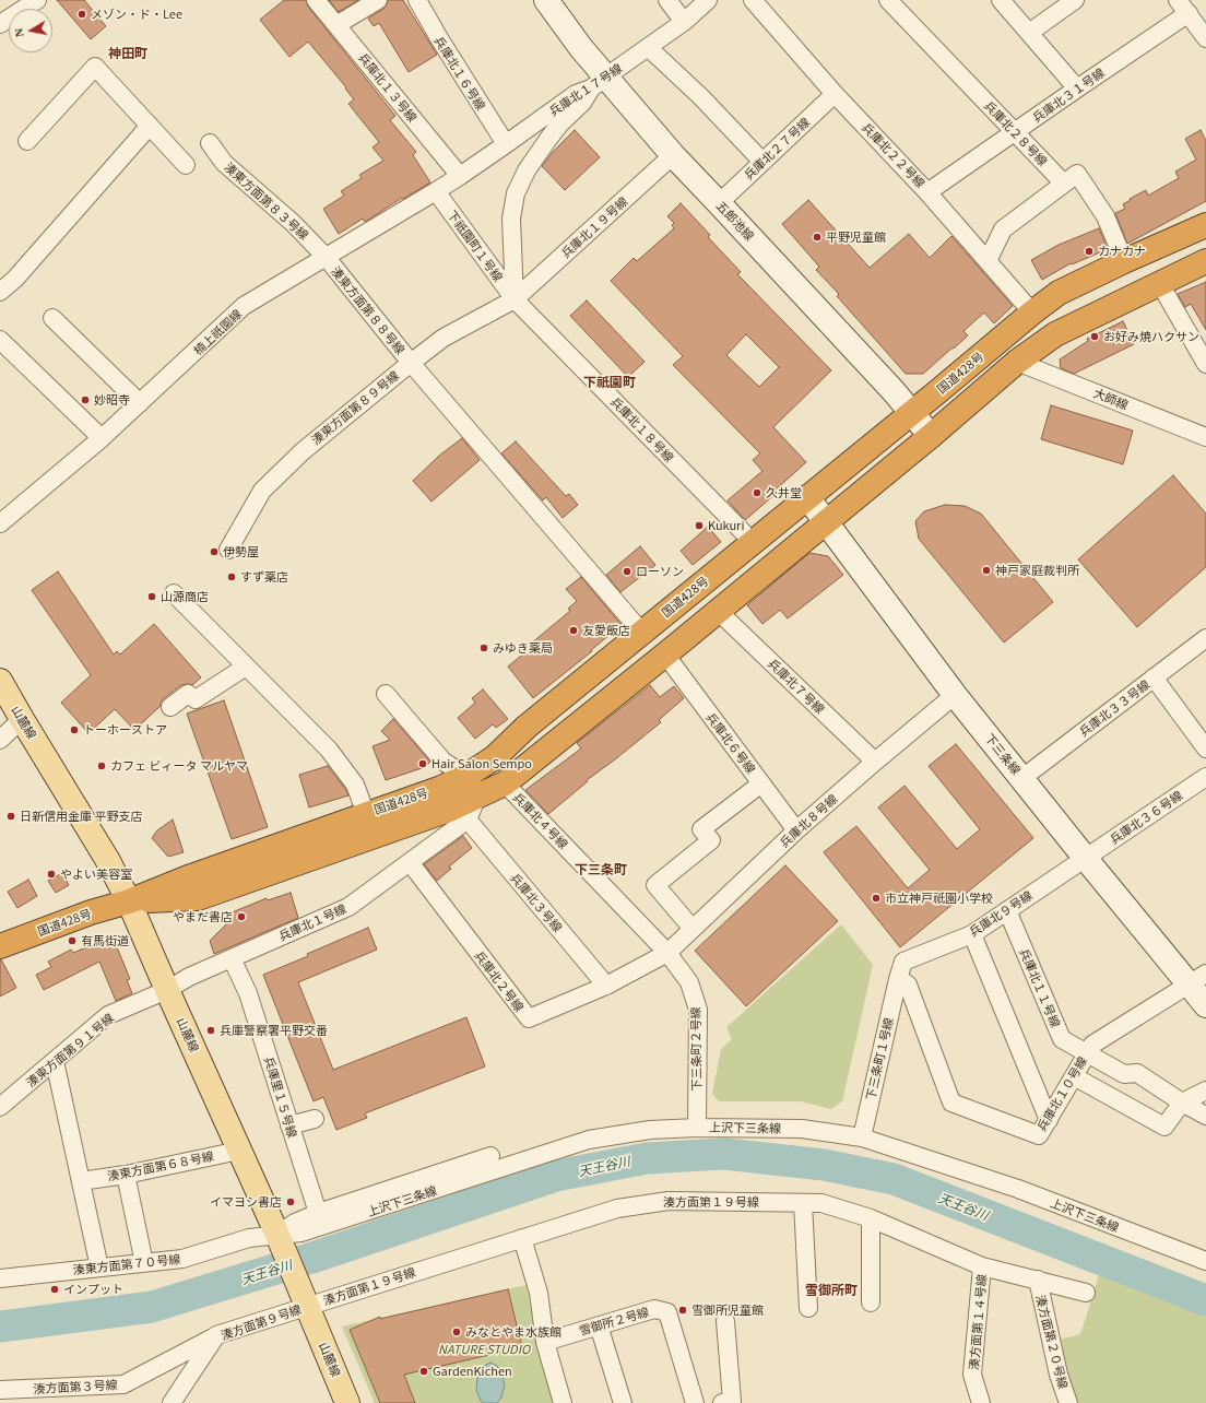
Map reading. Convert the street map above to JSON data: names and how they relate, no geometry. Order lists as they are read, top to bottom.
{
  "streets": {
    "highway": ["国道428号"],
    "main road": ["山麓線"],
    "street": [
      "兵庫北１６号線",
      "兵庫北１３号線",
      "兵庫北１７号線",
      "兵庫北３１号線",
      "兵庫北２８号線",
      "兵庫北２７号線",
      "兵庫北２２号線",
      "湊東方面第８３号線",
      "五郎池線",
      "兵庫北１９号線",
      "下祇園町１号線",
      "湊東方面第８８号線",
      "楠上祇園線",
      "大師線",
      "湊東方面第８９号線",
      "兵庫北１８号線",
      "兵庫北７号線",
      "兵庫北３３号線",
      "兵庫北６号線",
      "下三条線",
      "兵庫北３６号線",
      "兵庫北４号線",
      "兵庫北８号線",
      "兵庫北３号線",
      "兵庫北９号線",
      "兵庫北１号線",
      "兵庫北２号線",
      "兵庫北１１号線",
      "下三条町２号線",
      "湊東方面第９１号線",
      "下三条町１号線",
      "兵庫北１０号線",
      "兵庫里１５号線",
      "上沢下三条線",
      "湊東方面第６８号線",
      "湊方面第１９号線",
      "湊東方面第７０号線",
      "雪御所２号線",
      "湊方面第９号線",
      "湊方面第１４号線",
      "湊方面第２０号線",
      "湊方面第３号線"
    ]
  },
  "crossings": [
    ["兵庫北１６号線", "兵庫北１７号線"],
    ["兵庫北１３号線", "兵庫北１７号線"],
    ["兵庫北１３号線", "楠上祇園線"],
    ["兵庫北１７号線", "五郎池線"],
    ["兵庫北１７号線", "楠上祇園線"],
    ["兵庫北３１号線", "兵庫北２８号線"],
    ["兵庫北３１号線", "兵庫北２２号線"],
    ["兵庫北２７号線", "兵庫北２２号線"],
    ["兵庫北２７号線", "五郎池線"],
    ["兵庫北２２号線", "国道428号"],
    ["湊東方面第８３号線", "湊東方面第８８号線"],
    ["湊東方面第８３号線", "楠上祇園線"],
    ["五郎池線", "兵庫北１９号線"],
    ["五郎池線", "国道428号"],
    ["兵庫北１９号線", "下祇園町１号線"],
    ["兵庫北１９号線", "湊東方面第８９号線"],
    ["兵庫北１９号線", "兵庫北１８号線"],
    ["下祇園町１号線", "楠上祇園線"],
    ["下祇園町１号線", "湊東方面第８９号線"],
    ["下祇園町１号線", "兵庫北１８号線"],
    ["湊東方面第８８号線", "楠上祇園線"],
    ["湊東方面第８８号線", "国道428号"],
    ["湊東方面第８８号線", "湊東方面第８９号線"],
    ["国道428号", "大師線"],
    ["国道428号", "兵庫北１８号線"],
    ["国道428号", "兵庫北７号線"],
    ["国道428号", "山麓線"],
    ["国道428号", "兵庫北６号線"],
    ["国道428号", "下三条線"],
    ["国道428号", "兵庫北４号線"],
    ["湊東方面第８９号線", "兵庫北１８号線"],
    ["兵庫北７号線", "兵庫北８号線"],
    ["兵庫北３３号線", "下三条線"],
    ["山麓線", "兵庫北１号線"],
    ["山麓線", "湊東方面第９１号線"],
    ["山麓線", "上沢下三条線"],
    ["山麓線", "湊東方面第６８号線"],
    ["山麓線", "湊方面第１９号線"],
    ["山麓線", "湊東方面第７０号線"],
    ["山麓線", "湊方面第９号線"],
    ["兵庫北６号線", "兵庫北８号線"],
    ["下三条線", "兵庫北３６号線"],
    ["下三条線", "兵庫北８号線"],
    ["下三条線", "兵庫北９号線"],
    ["下三条線", "兵庫北１０号線"],
    ["兵庫北３６号線", "兵庫北９号線"],
    ["兵庫北４号線", "兵庫北８号線"],
    ["兵庫北４号線", "兵庫北２号線"],
    ["兵庫北４号線", "下三条町２号線"],
    ["兵庫北８号線", "兵庫北２号線"],
    ["兵庫北８号線", "下三条町２号線"],
    ["兵庫北３号線", "兵庫北１号線"],
    ["兵庫北３号線", "兵庫北２号線"],
    ["兵庫北９号線", "兵庫北１１号線"],
    ["兵庫北９号線", "下三条町１号線"],
    ["兵庫北９号線", "兵庫北１０号線"],
    ["兵庫北１号線", "兵庫北２号線"],
    ["兵庫北１号線", "湊東方面第９１号線"],
    ["兵庫北１号線", "兵庫里１５号線"],
    ["兵庫北２号線", "下三条町２号線"],
    ["兵庫北１１号線", "兵庫北１０号線"],
    ["下三条町２号線", "上沢下三条線"],
    ["下三条町１号線", "兵庫北１０号線"],
    ["下三条町１号線", "上沢下三条線"],
    ["上沢下三条線", "湊東方面第７０号線"],
    ["湊方面第１９号線", "湊方面第９号線"],
    ["湊方面第１９号線", "湊方面第１４号線"],
    ["湊方面第１９号線", "湊方面第２０号線"],
    ["湊方面第９号線", "湊方面第３号線"]
  ],
  "districts": [
    "神田町",
    "下祇園町",
    "下三条町",
    "雪御所町"
  ],
  "water": ["天王谷川"],
  "parks": ["NATURE STUDIO"],
  "places": [
    "メゾン・ド・Lee",
    "平野児童館",
    "カナカナ",
    "お好み焼ハクサン",
    "妙昭寺",
    "久井堂",
    "Kukuri",
    "伊勢屋",
    "神戸家庭裁判所",
    "ローソン",
    "すず薬店",
    "山源商店",
    "友愛飯店",
    "みゆき薬局",
    "トーホーストア",
    "Hair Salon Sempo",
    "カフェ ビィータ マルヤマ",
    "日新信用金庫 平野支店",
    "やよい美容室",
    "市立神戸祇園小学校",
    "やまだ書店",
    "有馬街道",
    "兵庫警察署平野交番",
    "イマヨシ書店",
    "インプット",
    "雪御所児童館",
    "みなとやま水族館",
    "GardenKichen"
  ],
  "north": "left"
}
